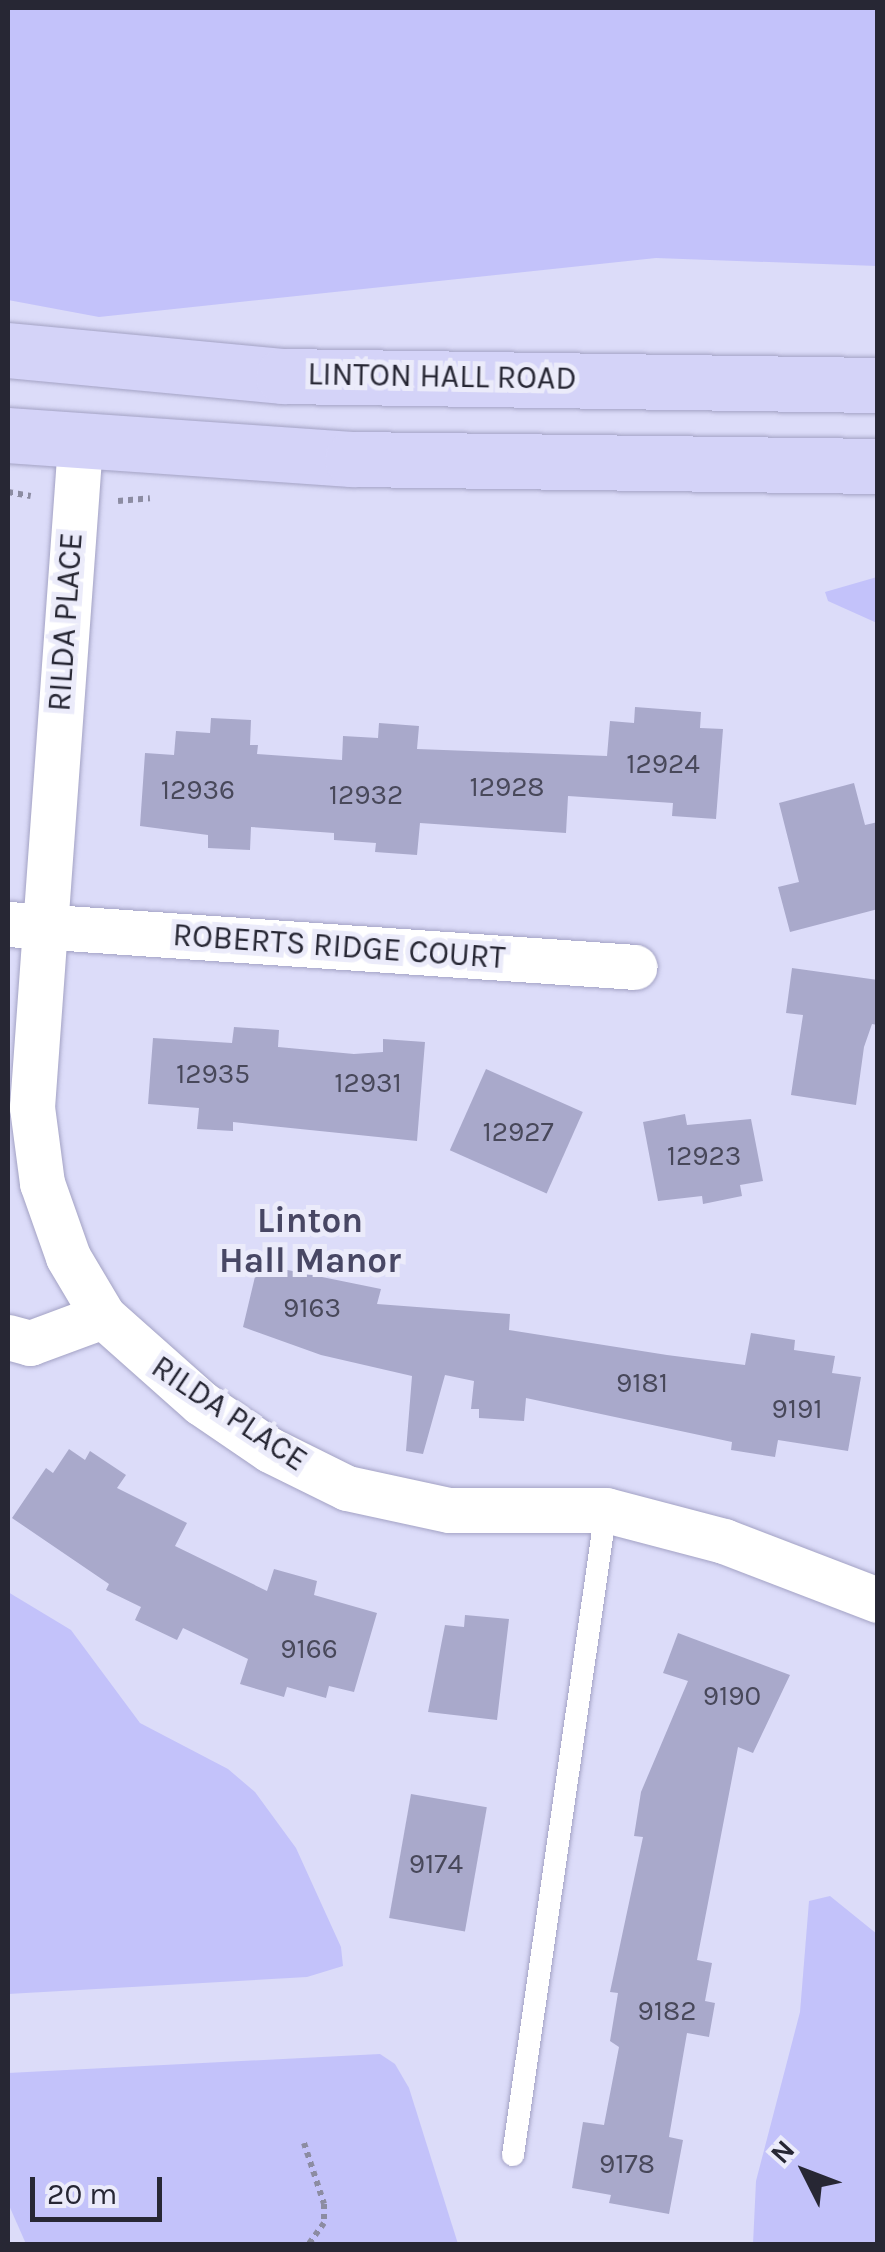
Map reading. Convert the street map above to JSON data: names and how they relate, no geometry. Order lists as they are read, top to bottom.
{
  "streets": {
    "main road": ["LINTON HALL ROAD"],
    "street": ["RILDA PLACE", "ROBERTS RIDGE COURT"]
  },
  "crossings": [
    ["RILDA PLACE", "ROBERTS RIDGE COURT"]
  ],
  "districts": ["Linton Hall Manor"],
  "house_numbers": [
    "12924",
    "12928",
    "12936",
    "12932",
    "12935",
    "12931",
    "12927",
    "12923",
    "9163",
    "9181",
    "9191",
    "9166",
    "9190",
    "9174",
    "9182",
    "9178"
  ],
  "scale_bar": "20 m",
  "north": "top left"
}
